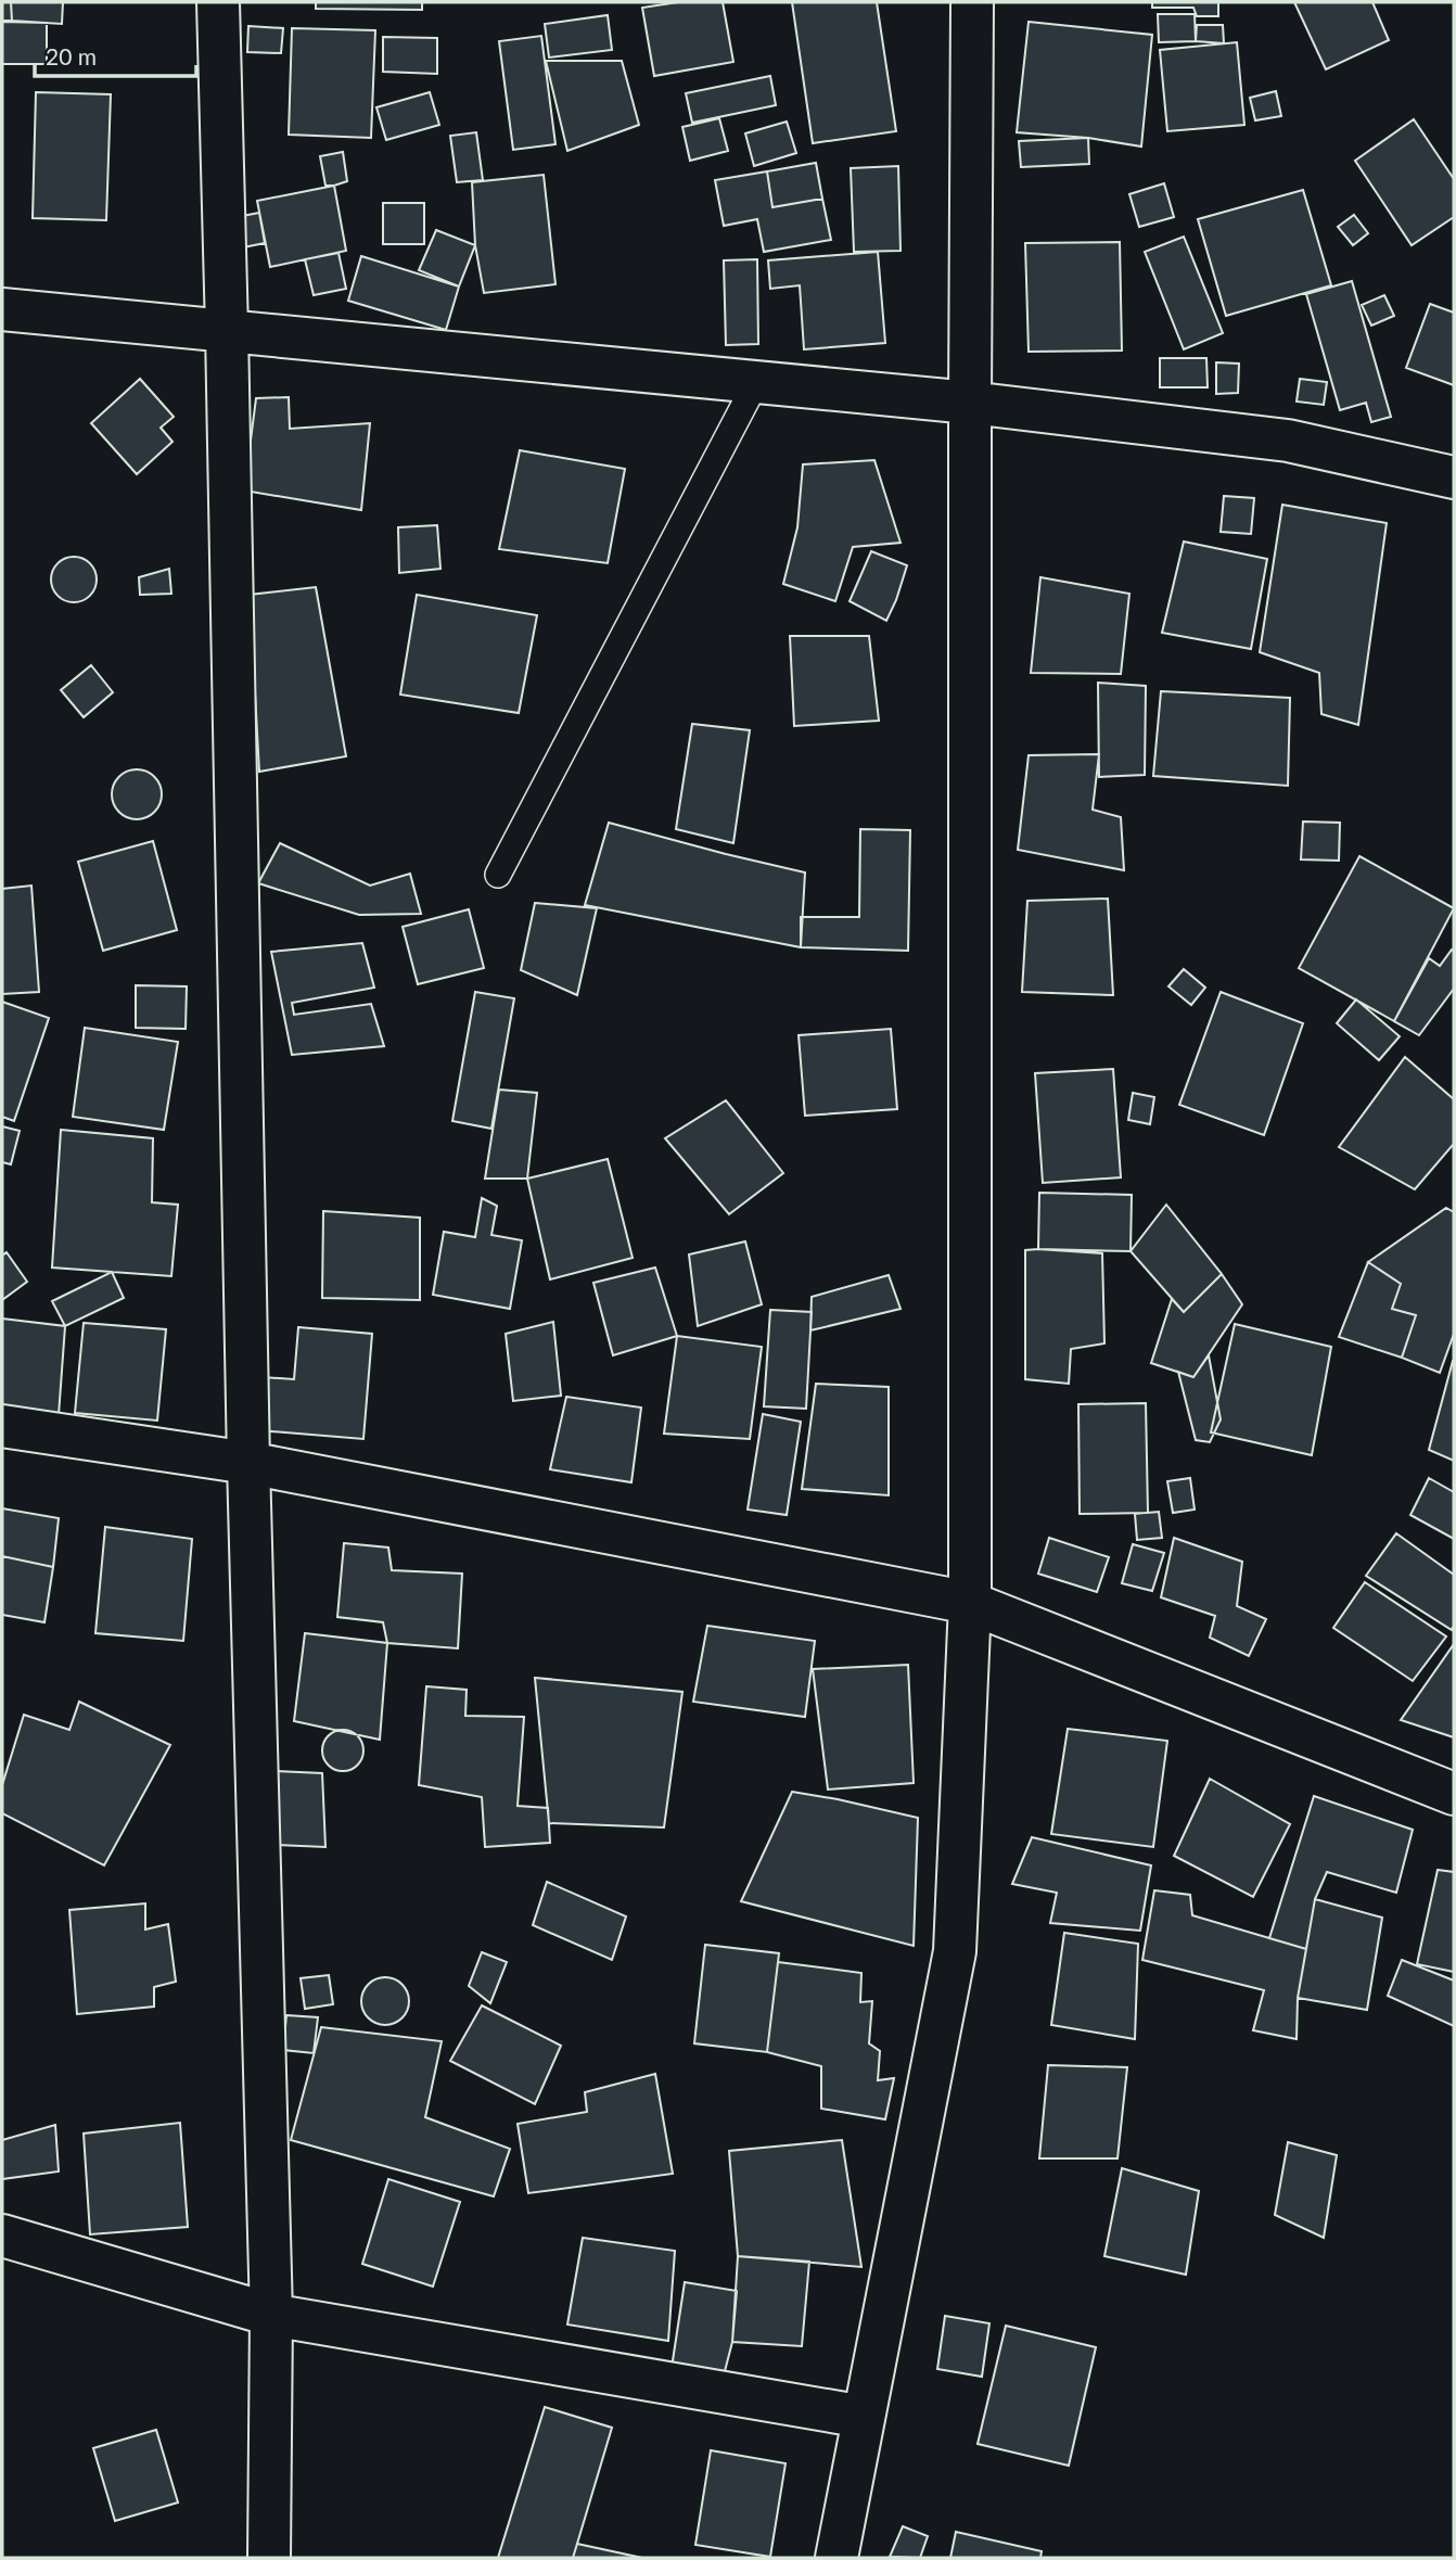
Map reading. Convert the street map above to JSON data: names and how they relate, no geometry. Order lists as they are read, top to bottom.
{
  "scale_bar": "20 m"
}
